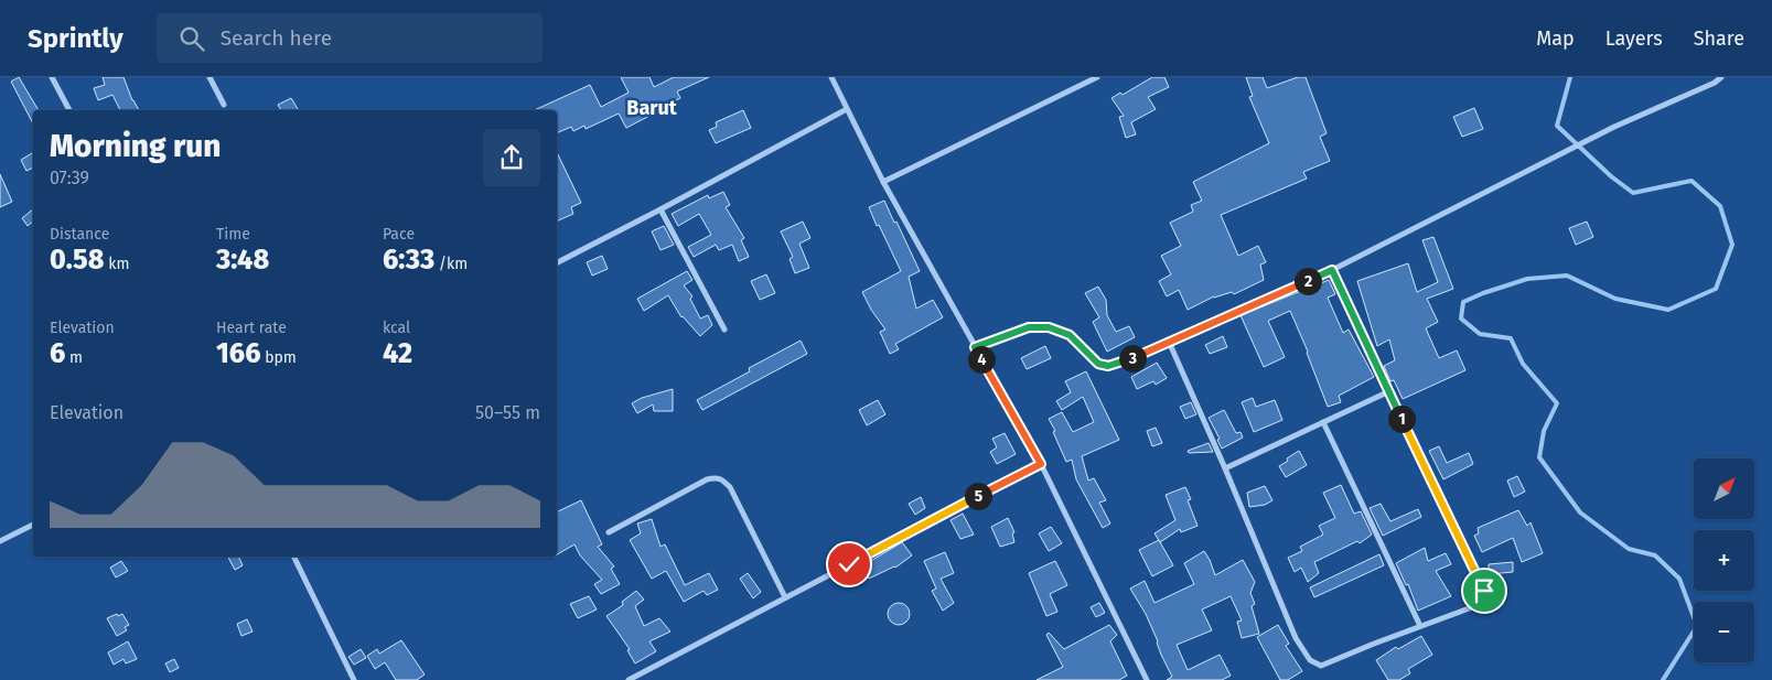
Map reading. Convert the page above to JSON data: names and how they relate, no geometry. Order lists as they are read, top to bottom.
{
  "districts": ["Barut"],
  "north": "top right",
  "page": {
    "header": "Sprintly",
    "search": "Search here",
    "nav": ["Map", "Layers", "Share"],
    "heading": ["Morning run", "07:39"],
    "stats": [
      ["Distance", "0.58 km"],
      ["Time", "3:48"],
      ["Pace", "6:33 /km"],
      ["Elevation", "6 m"],
      ["Heart rate", "166 bpm"],
      ["kcal", "42"]
    ],
    "pins": [
      "2",
      "3",
      "4",
      "1",
      "5"
    ],
    "chart": ["Elevation", "50–55 m"],
    "map_buttons": ["+", "−"]
  }
}
